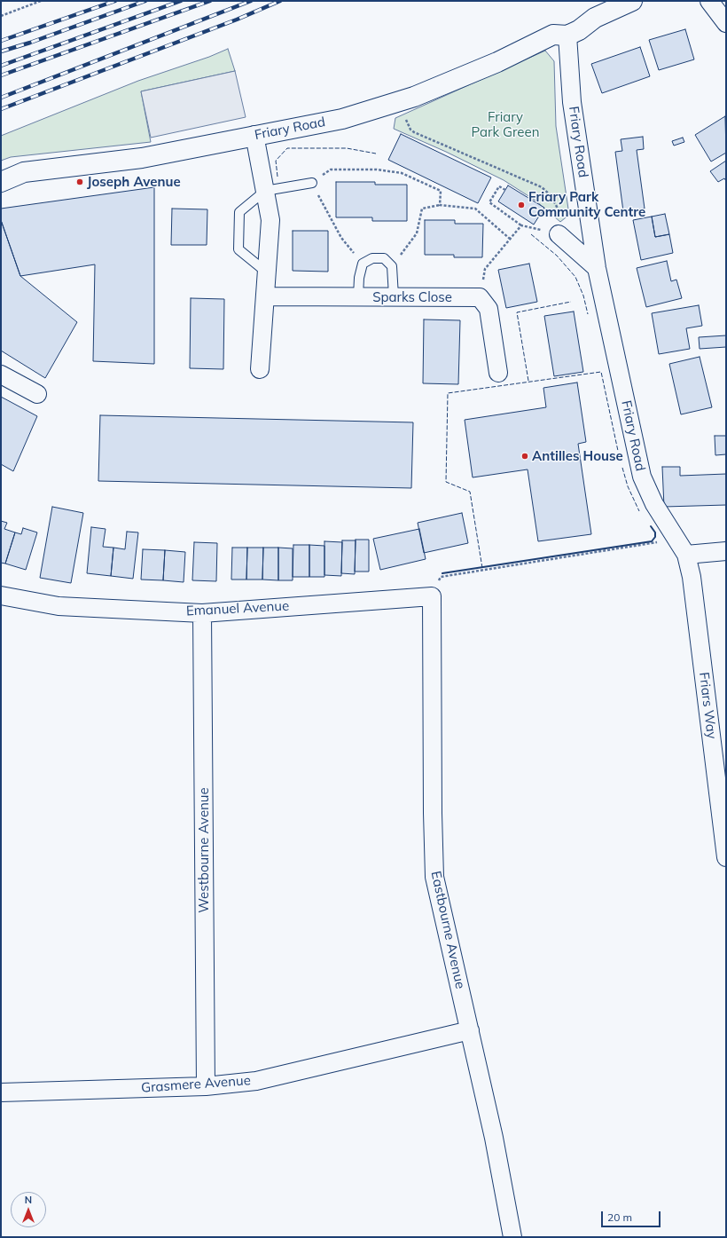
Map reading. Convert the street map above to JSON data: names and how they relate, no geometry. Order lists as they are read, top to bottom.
{
  "streets": {
    "street": [
      "Friary Road",
      "Sparks Close",
      "Emanuel Avenue",
      "Friars Way",
      "Westbourne Avenue",
      "Eastbourne Avenue",
      "Grasmere Avenue"
    ]
  },
  "crossings": [
    ["Friary Road", "Friars Way"],
    ["Emanuel Avenue", "Westbourne Avenue"],
    ["Emanuel Avenue", "Eastbourne Avenue"],
    ["Westbourne Avenue", "Grasmere Avenue"],
    ["Eastbourne Avenue", "Grasmere Avenue"]
  ],
  "parks": ["Friary Park Green"],
  "places": ["Joseph Avenue", "Friary Park Community Centre", "Antilles House"],
  "scale_bar": "20 m",
  "north": "top"
}
